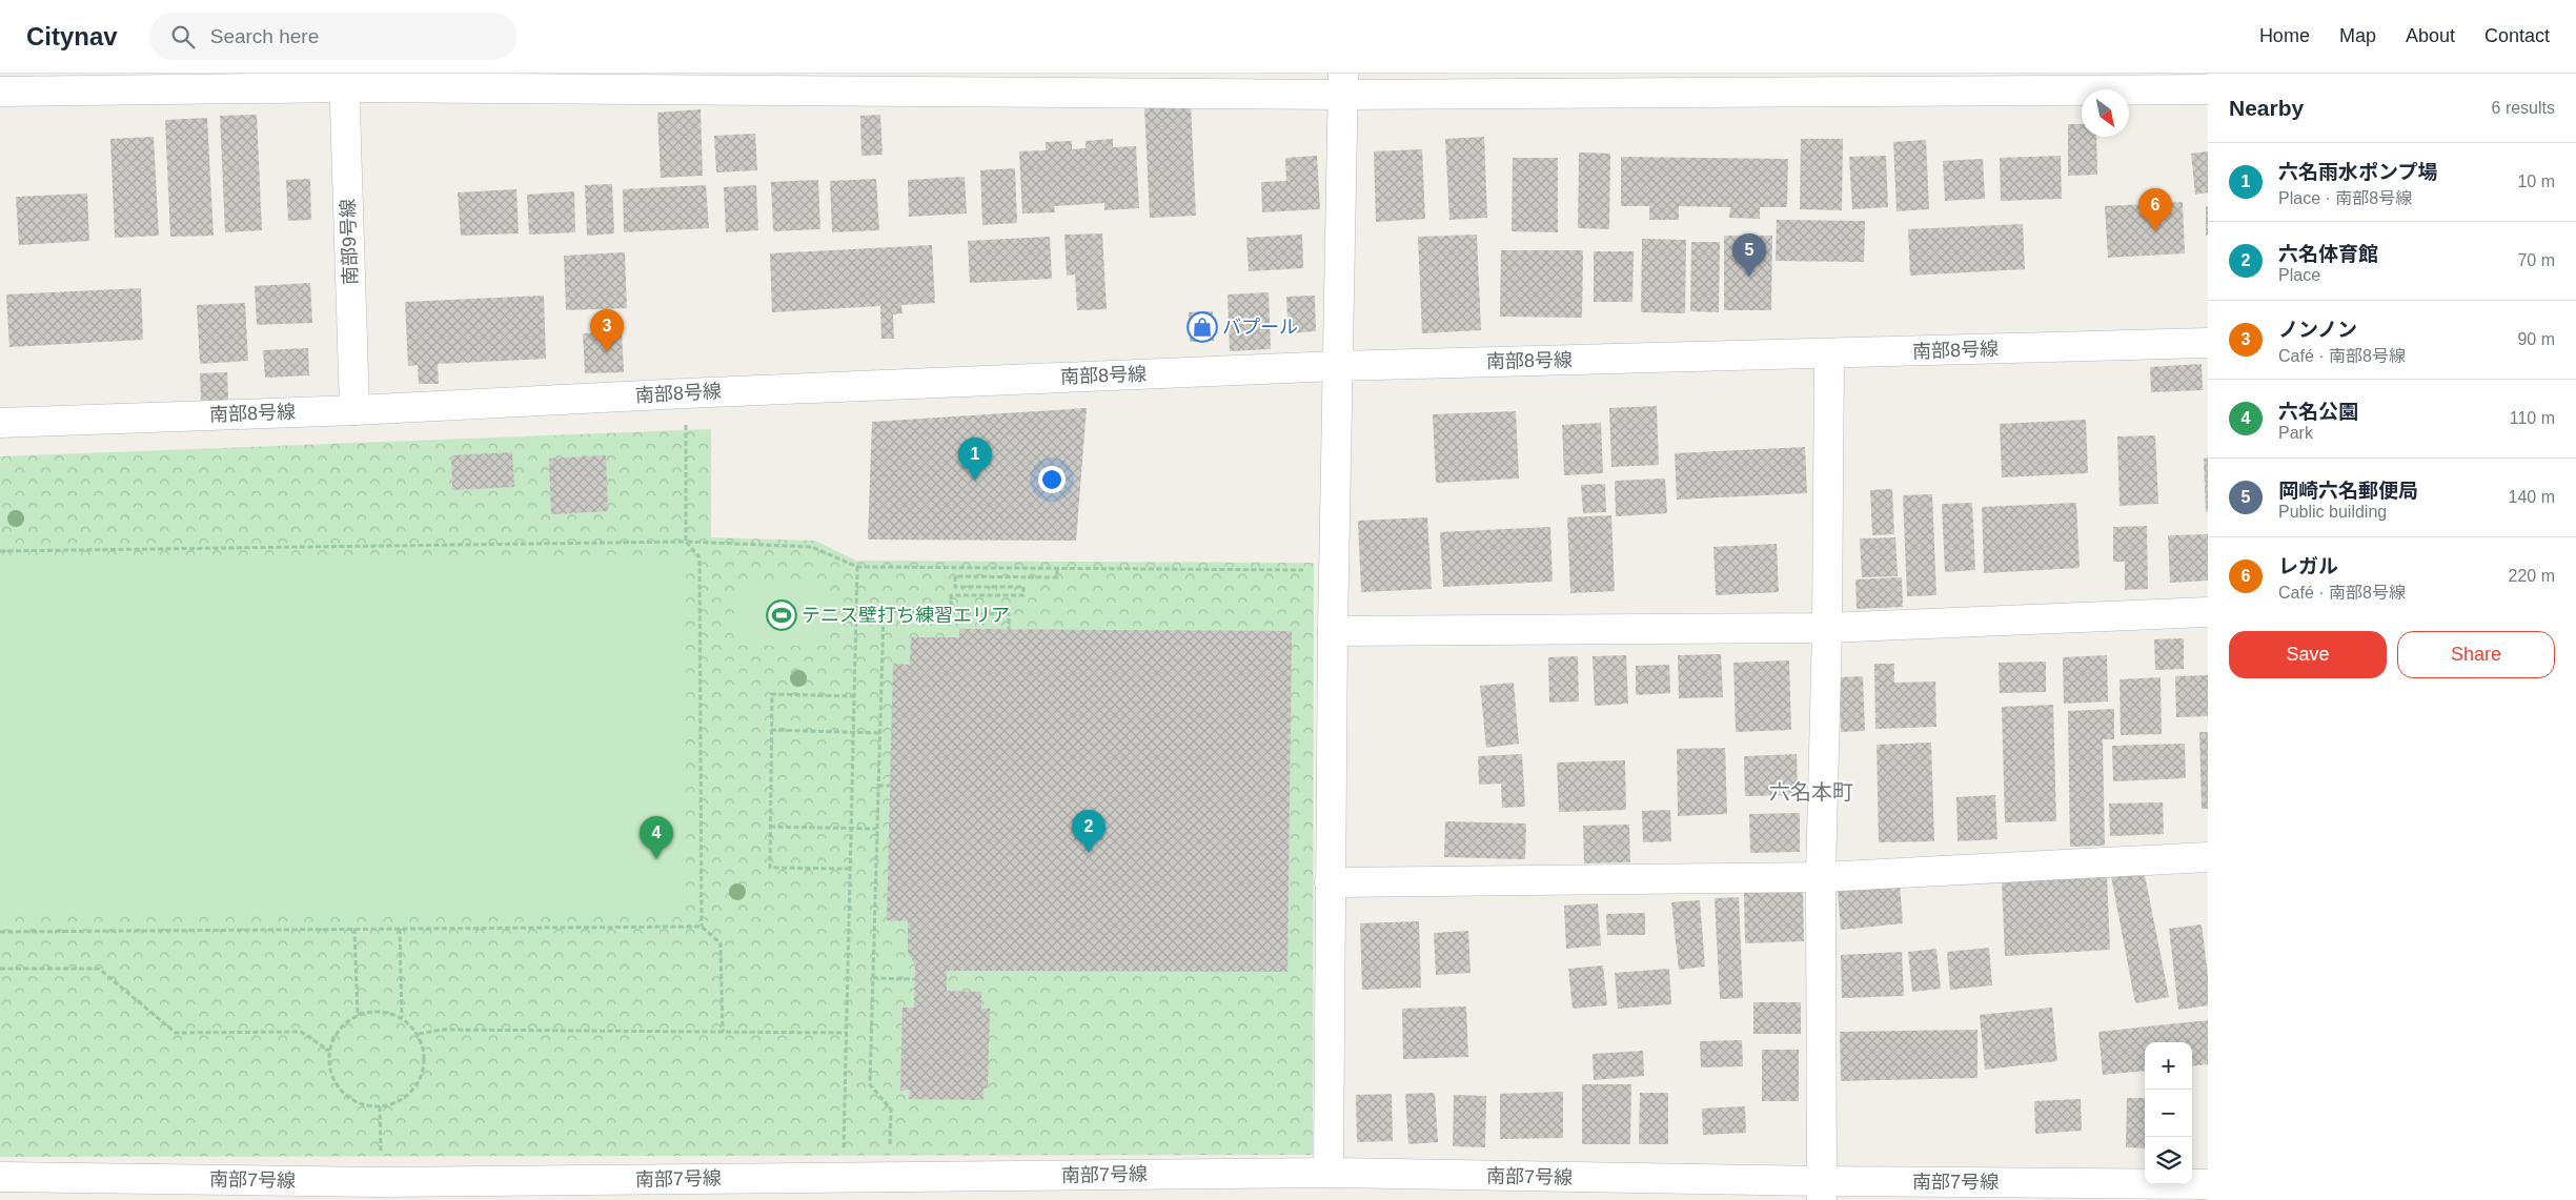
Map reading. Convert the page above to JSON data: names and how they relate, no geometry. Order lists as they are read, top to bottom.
{
  "streets": {
    "street": ["南部9号線", "南部8号線", "南部7号線"]
  },
  "crossings": [
    ["南部9号線", "南部8号線"]
  ],
  "districts": ["六名本町"],
  "places": {
    "shop": ["バプール"],
    "sports": ["テニス壁打ち練習エリア"]
  },
  "north": "bottom right",
  "page": {
    "header": "Citynav",
    "search": "Search here",
    "nav": [
      "Home",
      "Map",
      "About",
      "Contact"
    ],
    "heading": ["Nearby", "6 results"],
    "list": [
      {
        "mark": "1",
        "name": "六名雨水ポンプ場",
        "note": "Place · 南部8号線",
        "value": "10 m"
      },
      {
        "mark": "2",
        "name": "六名体育館",
        "note": "Place",
        "value": "70 m"
      },
      {
        "mark": "3",
        "name": "ノンノン",
        "note": "Café · 南部8号線",
        "value": "90 m"
      },
      {
        "mark": "4",
        "name": "六名公園",
        "note": "Park",
        "value": "110 m"
      },
      {
        "mark": "5",
        "name": "岡崎六名郵便局",
        "note": "Public building",
        "value": "140 m"
      },
      {
        "mark": "6",
        "name": "レガル",
        "note": "Café · 南部8号線",
        "value": "220 m"
      }
    ],
    "pins": [
      "6",
      "5",
      "3",
      "1",
      "2",
      "4"
    ],
    "buttons": ["Save", "Share"],
    "map_buttons": ["+", "−"]
  }
}
